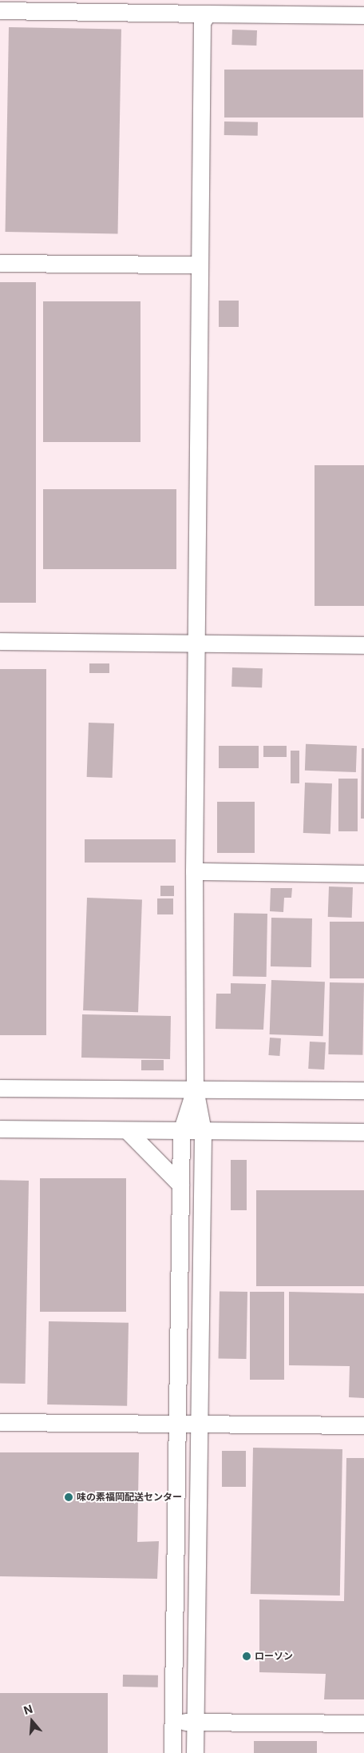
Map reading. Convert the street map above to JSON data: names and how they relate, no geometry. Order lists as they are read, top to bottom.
{
  "places": ["味の素福岡配送センター", "ローソン"],
  "north": "top"
}
